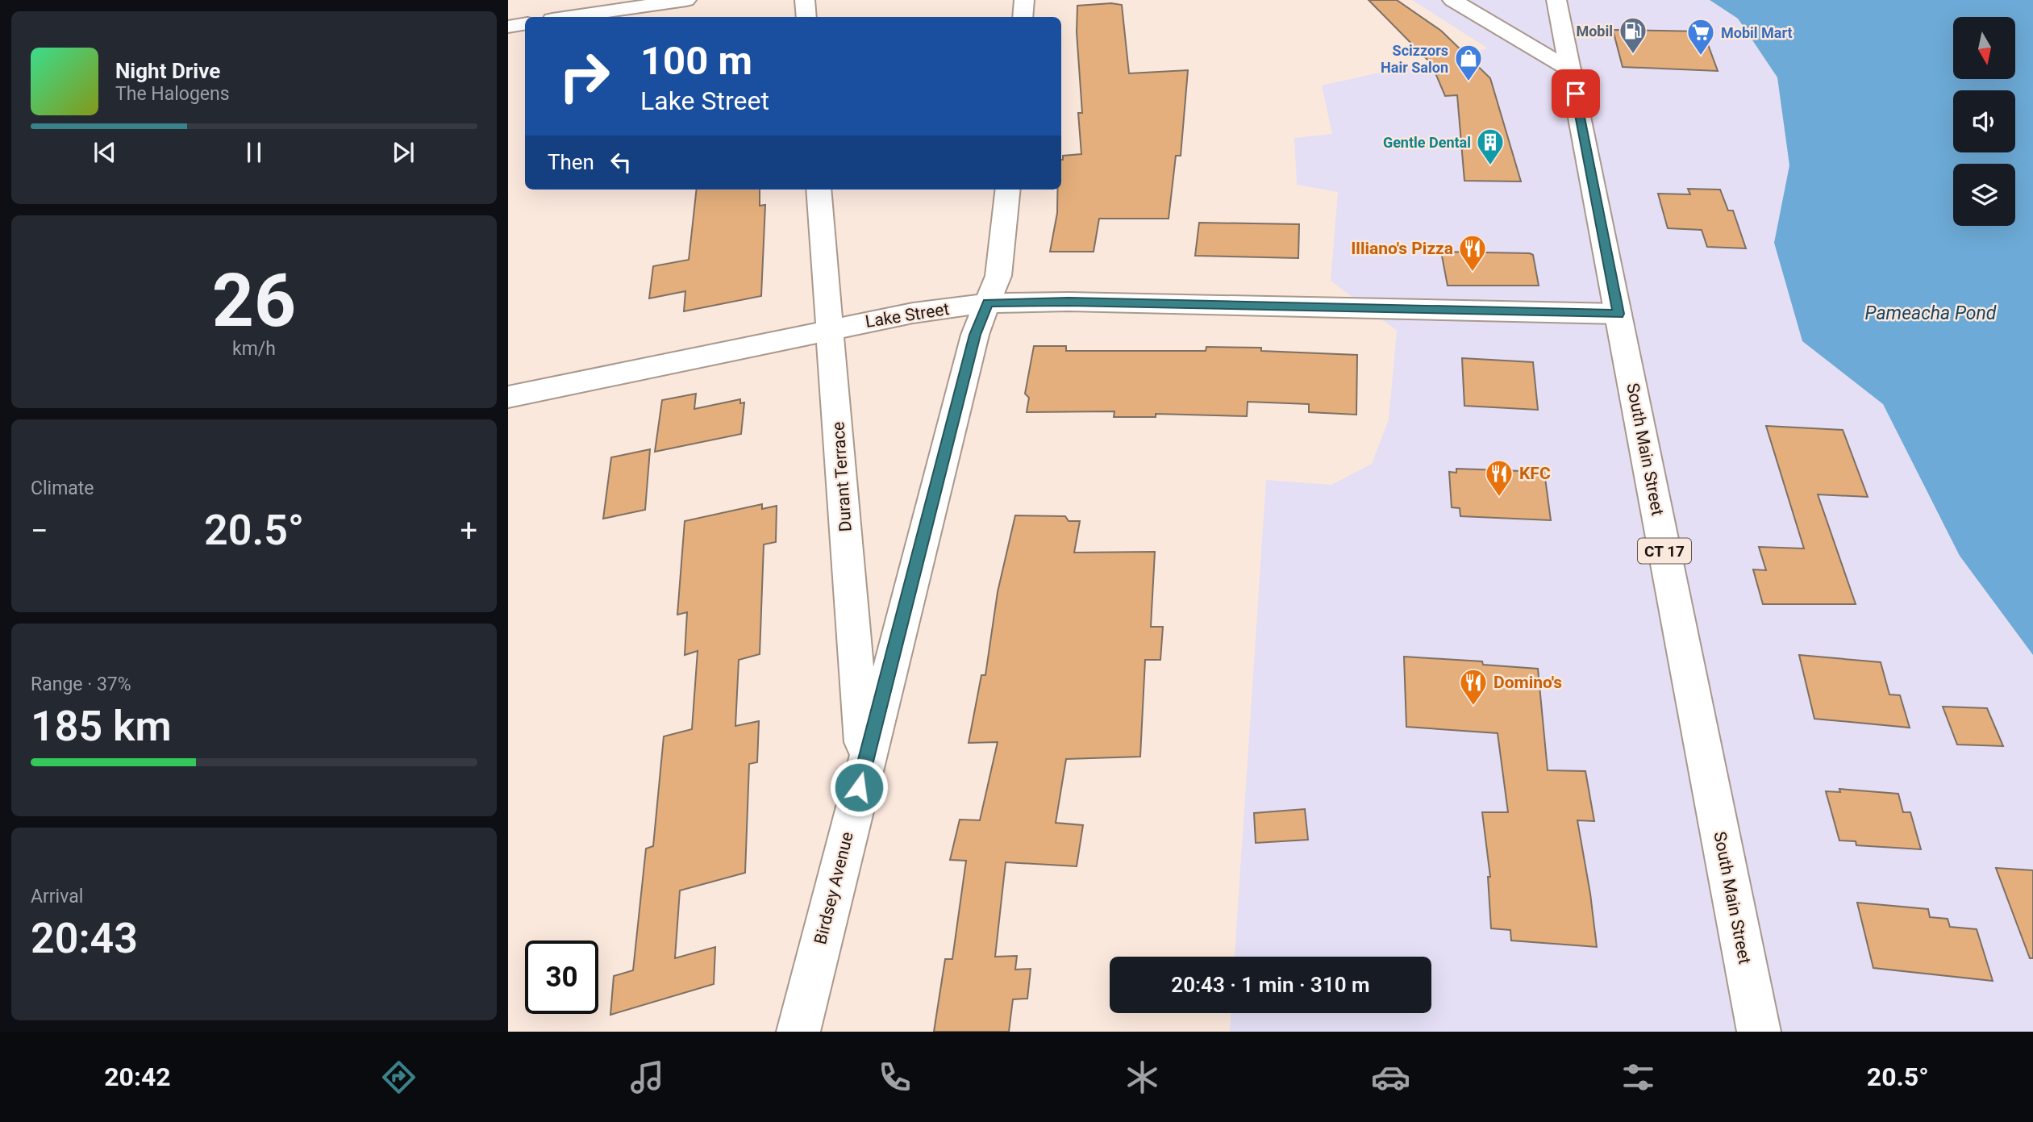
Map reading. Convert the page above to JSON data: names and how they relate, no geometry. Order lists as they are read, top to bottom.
{
  "streets": {
    "street": [
      "Lake Street",
      "South Main Street",
      "Durant Terrace",
      "CT 17",
      "Birdsey Avenue"
    ]
  },
  "crossings": [
    ["Lake Street", "South Main Street"],
    ["Lake Street", "Durant Terrace"],
    ["Lake Street", "Birdsey Avenue"],
    ["Durant Terrace", "Birdsey Avenue"]
  ],
  "water": ["Pameacha Pond"],
  "places": {
    "fuel station": ["Mobil"],
    "supermarket": ["Mobil Mart"],
    "shop": ["Scizzors Hair Salon"],
    "building": ["Gentle Dental"],
    "restaurant": ["Illiano's Pizza", "KFC", "Domino's"]
  },
  "north": "bottom",
  "page": {
    "turn": ["100 m", "Lake Street"],
    "song": ["Night Drive", "The Halogens"],
    "then": "Then",
    "tile": [
      ["26", "km/h"],
      "Climate",
      ["Range · 37%", "185 km"],
      ["Arrival", "20:43"]
    ],
    "heat": ["−", "20.5°", "+"],
    "limit": "30",
    "trip": "20:43 · 1 min · 310 m",
    "tabs": ["20:42", "20.5°"]
  }
}
